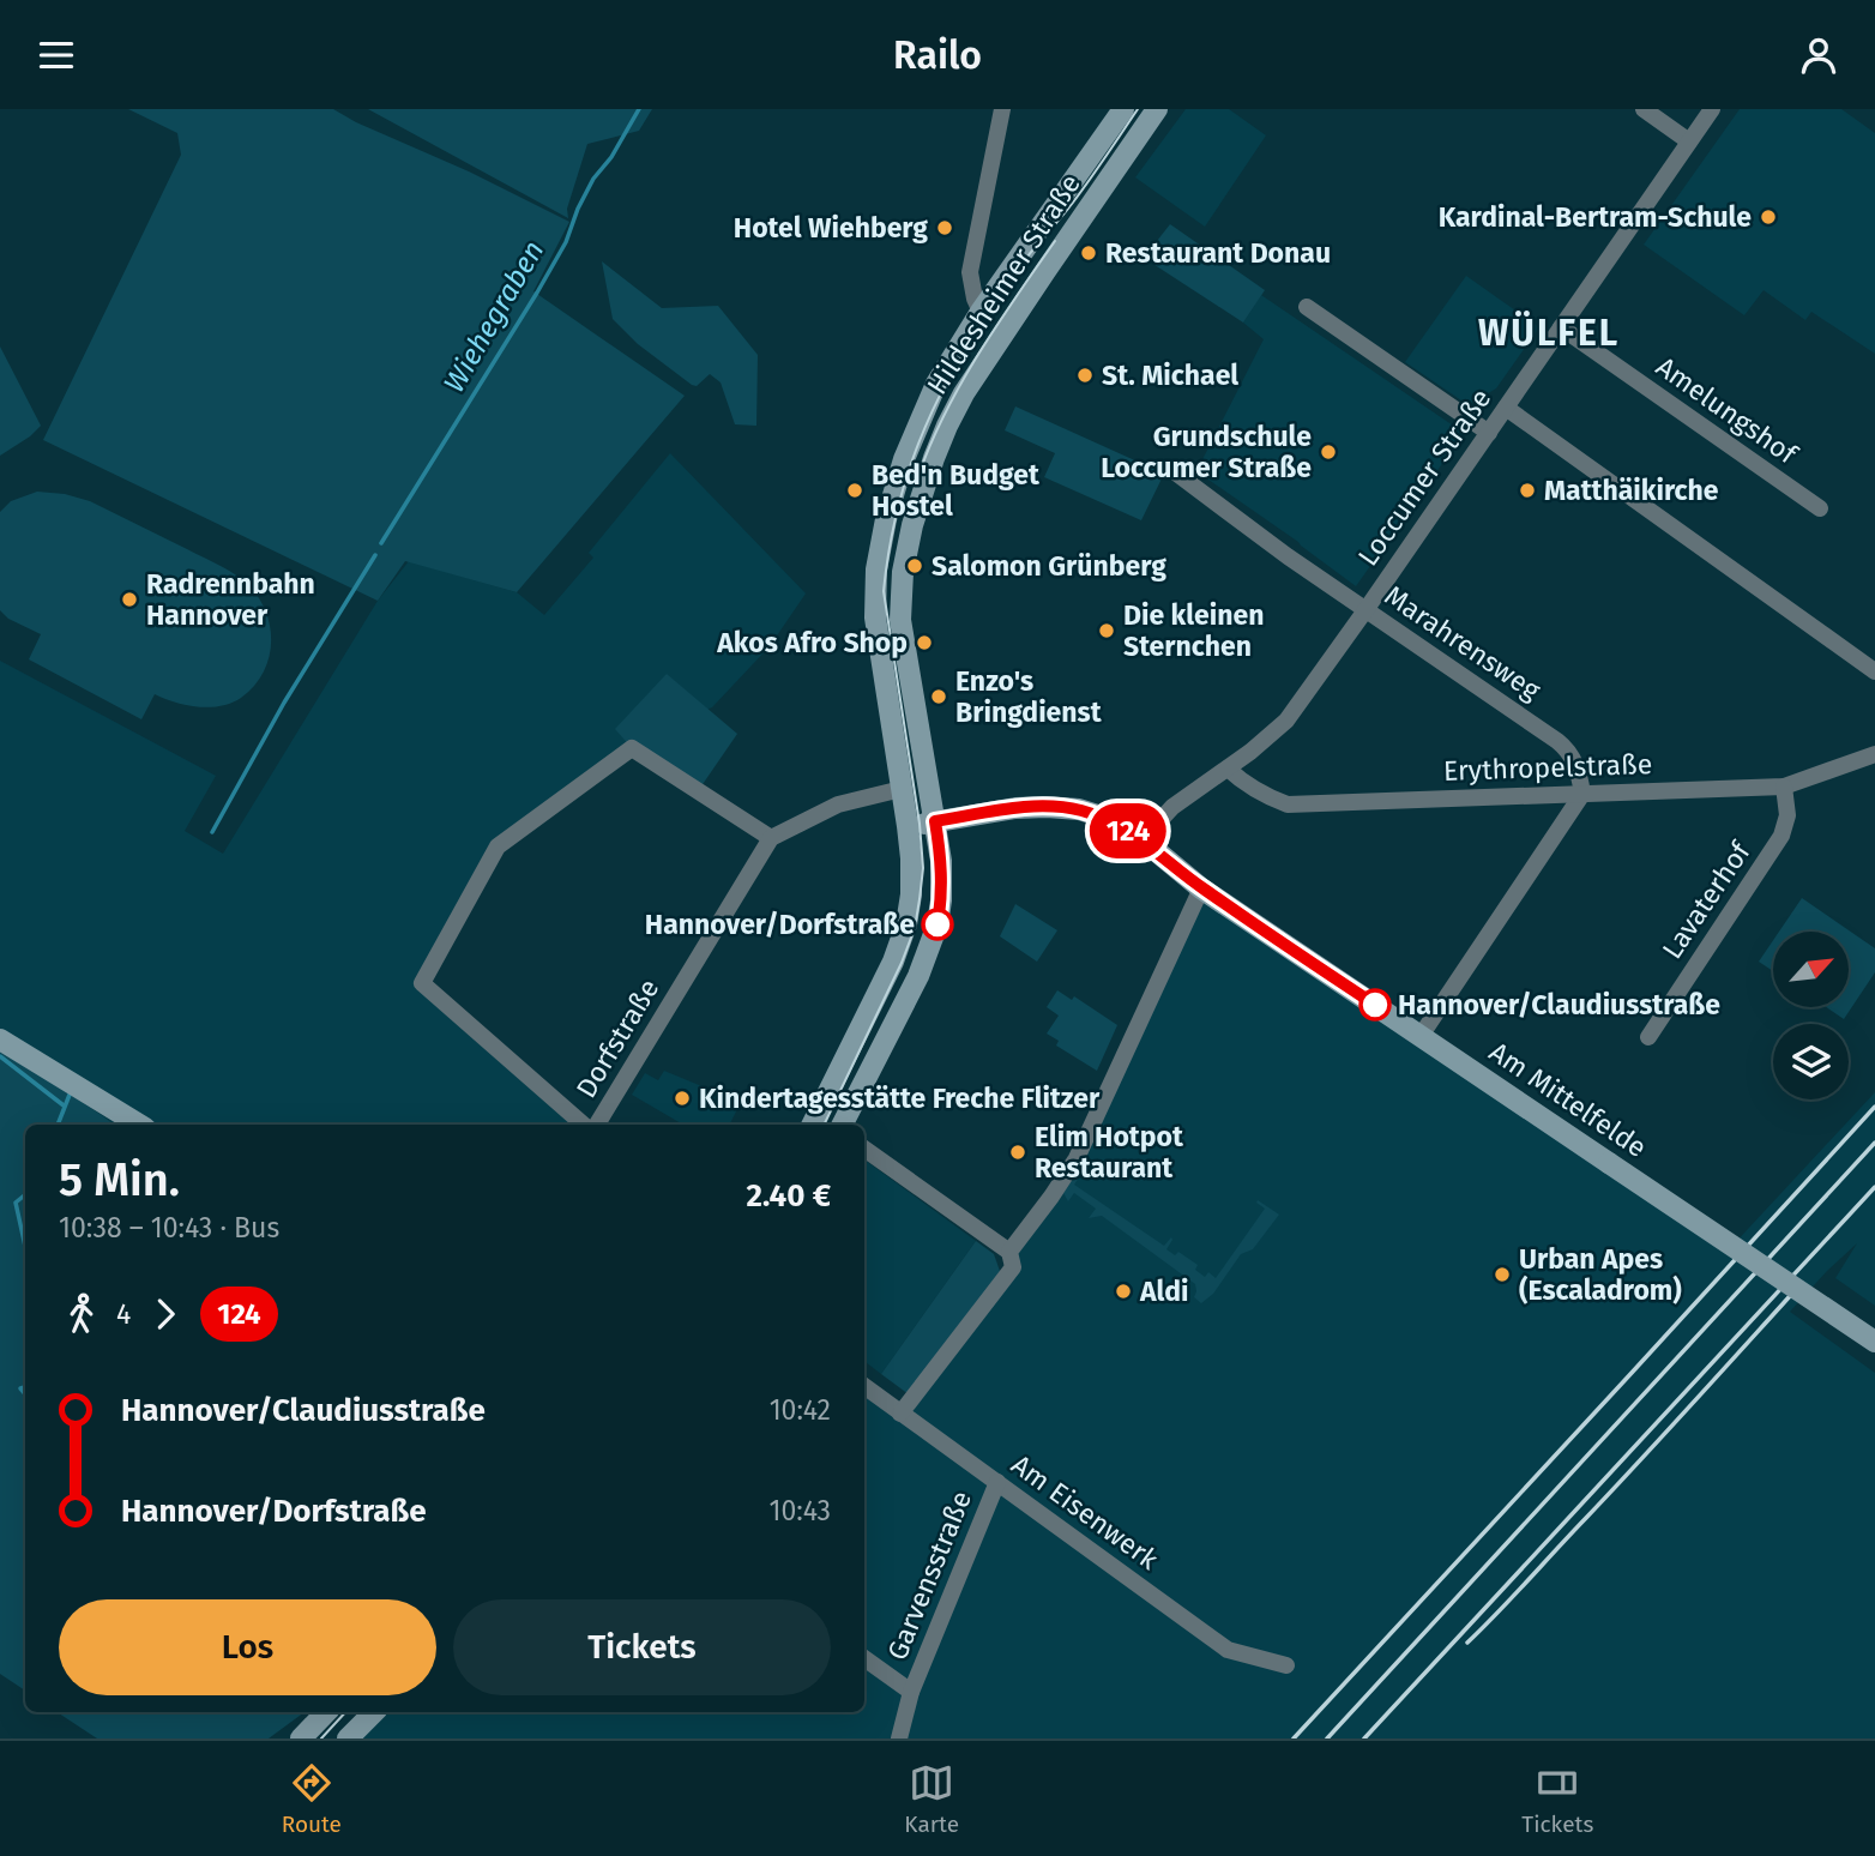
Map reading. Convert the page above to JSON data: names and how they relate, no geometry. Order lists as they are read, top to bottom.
{
  "streets": {
    "main road": ["Hildesheimer Straße", "Am Mittelfelde"],
    "street": [
      "Amelungshof",
      "Loccumer Straße",
      "Marahrensweg",
      "Erythropelstraße",
      "Lavaterhof",
      "Dorfstraße",
      "Am Eisenwerk",
      "Garvensstraße"
    ]
  },
  "crossings": [
    ["Hildesheimer Straße", "Am Mittelfelde"],
    ["Amelungshof", "Loccumer Straße"],
    ["Loccumer Straße", "Marahrensweg"],
    ["Loccumer Straße", "Erythropelstraße"],
    ["Loccumer Straße", "Am Mittelfelde"],
    ["Marahrensweg", "Erythropelstraße"],
    ["Erythropelstraße", "Lavaterhof"],
    ["Am Eisenwerk", "Garvensstraße"]
  ],
  "districts": ["WÜLFEL"],
  "water": ["Wiehegraben"],
  "places": [
    "Kardinal-Bertram-Schule",
    "Hotel Wiehberg",
    "Restaurant Donau",
    "St. Michael",
    "Grundschule Loccumer Straße",
    "Bed'n Budget Hostel",
    "Matthäikirche",
    "Salomon Grünberg",
    "Radrennbahn Hannover",
    "Die kleinen Sternchen",
    "Akos Afro Shop",
    "Enzo's Bringdienst",
    "Hannover/Dorfstraße",
    "Hannover/Claudiusstraße",
    "Kindertagesstätte Freche Flitzer",
    "Elim Hotpot Restaurant",
    "Urban Apes (Escaladrom)",
    "Aldi"
  ],
  "lines": ["bus line 124"],
  "north": "top right",
  "page": {
    "header": "Railo",
    "on_map": "124",
    "heading": ["5 Min.", "10:38 – 10:43 · Bus", "2.40 €"],
    "legs": ["4", "124"],
    "list": [
      {
        "name": "Hannover/Claudiusstraße",
        "value": "10:42"
      },
      {
        "name": "Hannover/Dorfstraße",
        "value": "10:43"
      }
    ],
    "buttons": ["Los", "Tickets"],
    "tabs": ["Route", "Karte", "Tickets"]
  }
}
